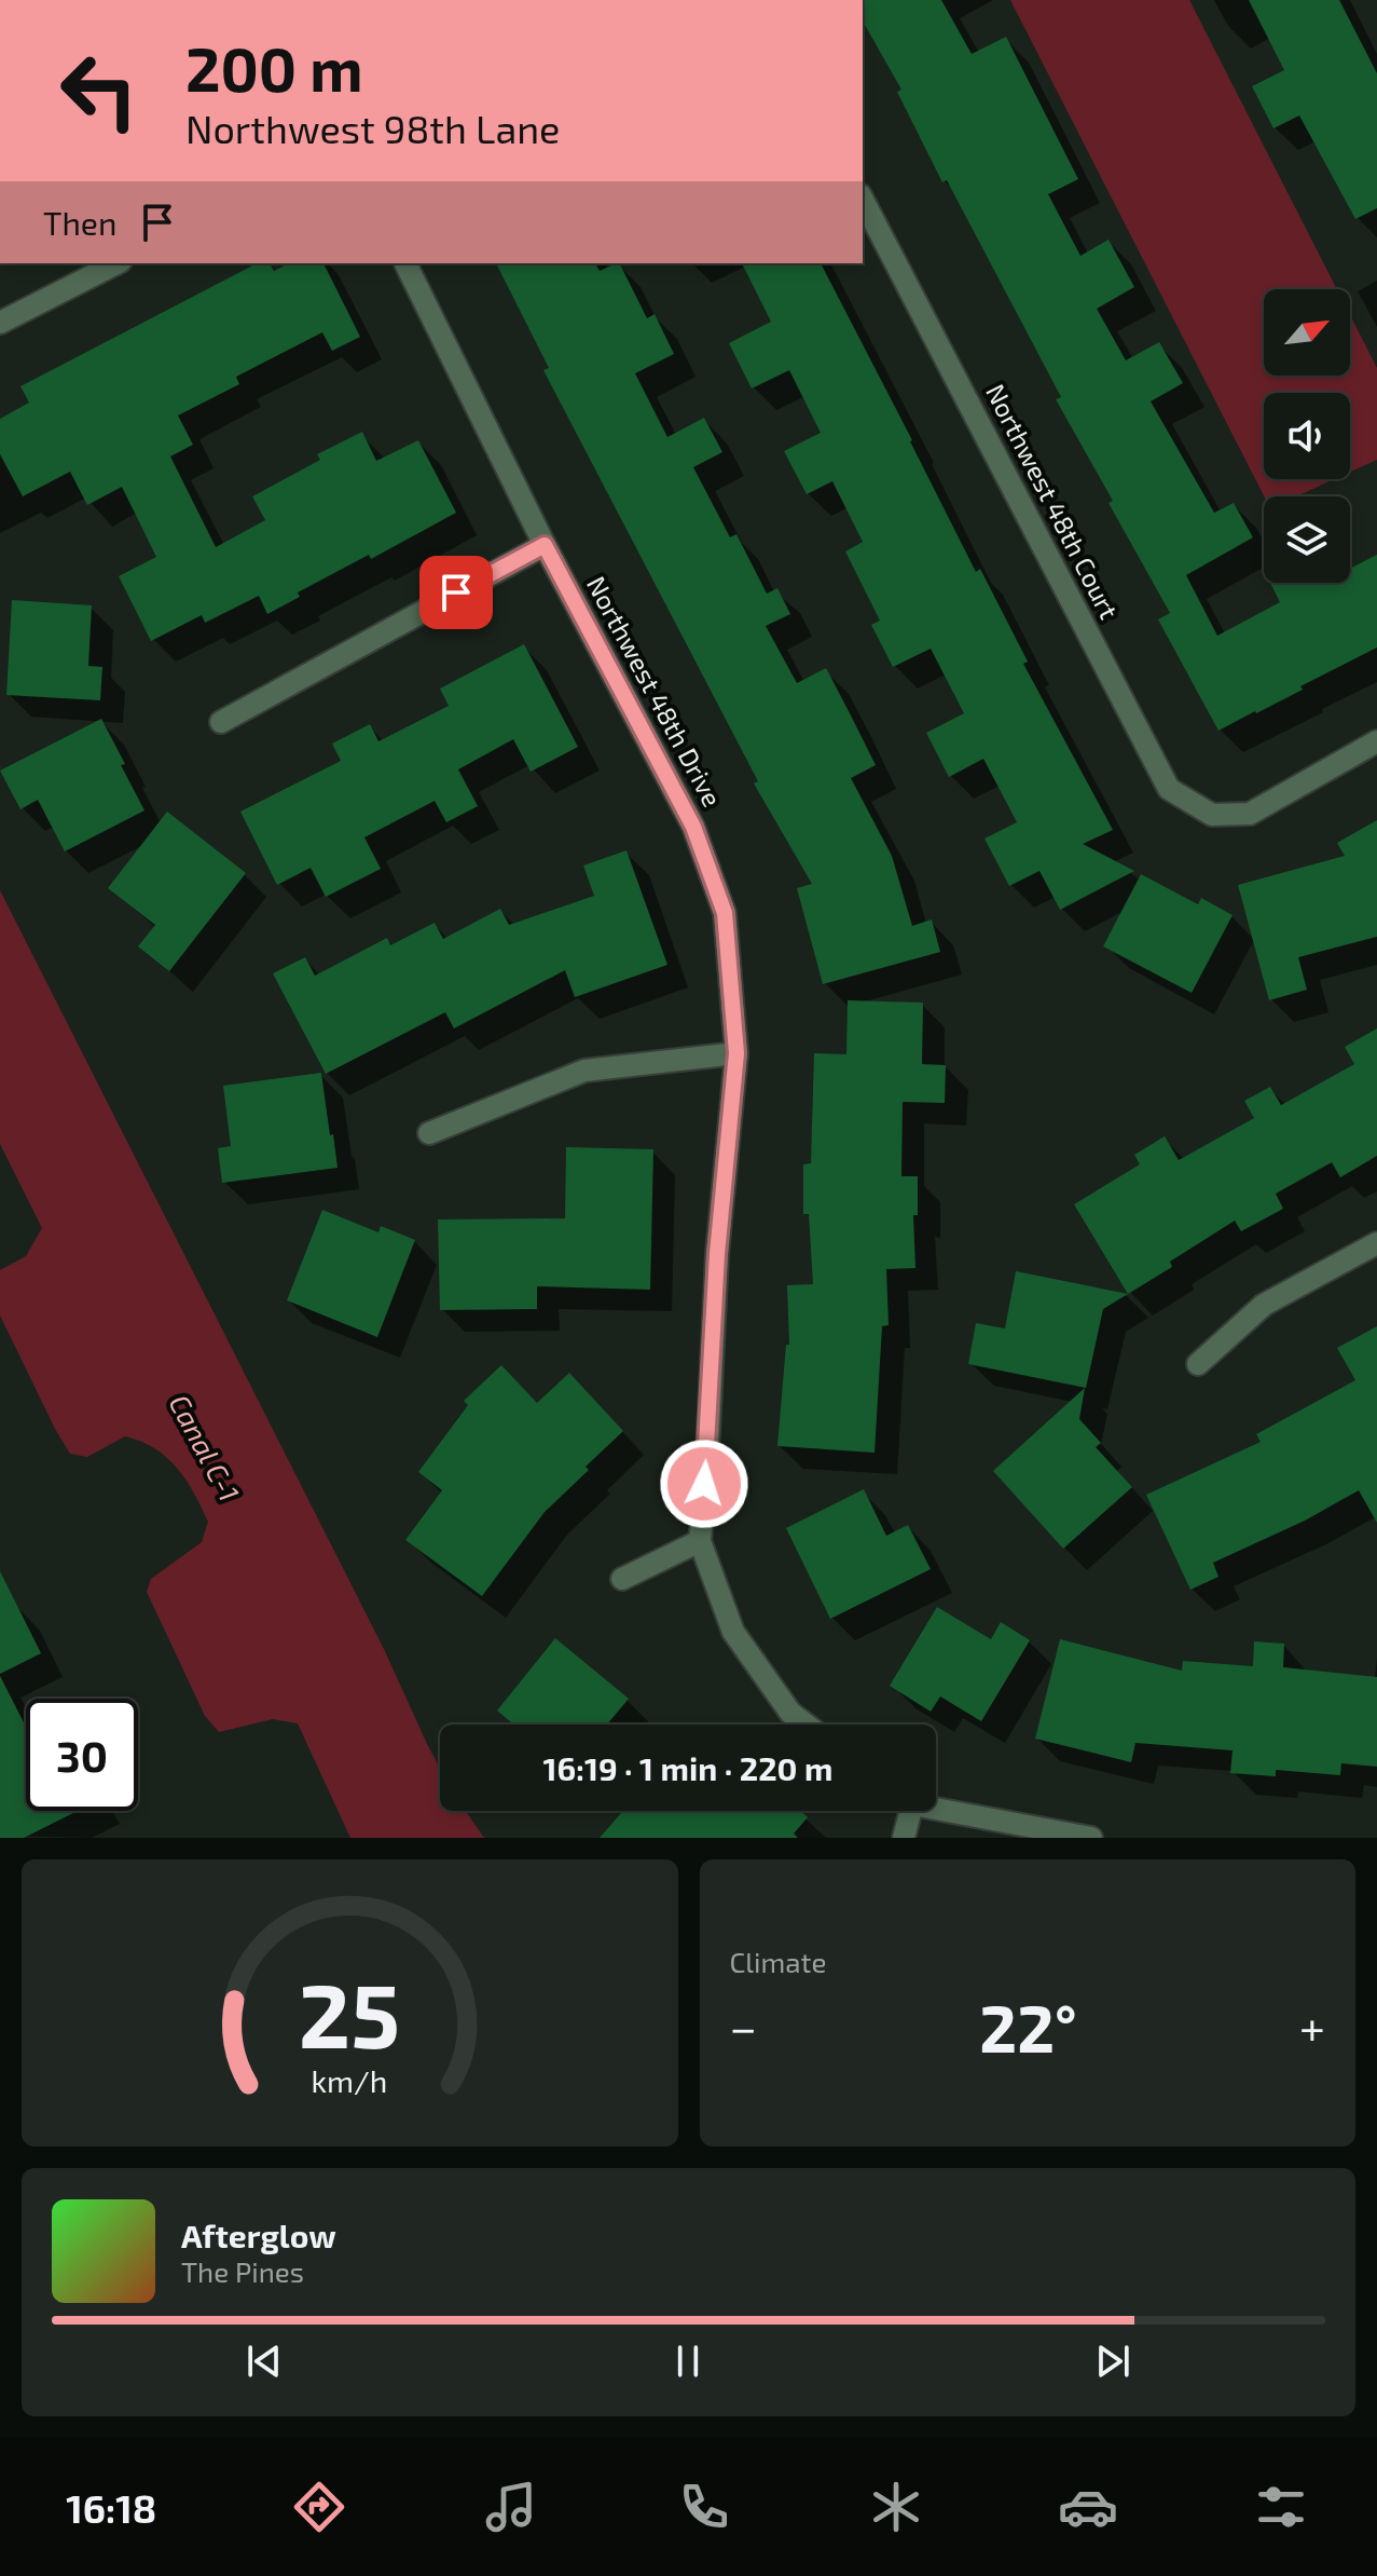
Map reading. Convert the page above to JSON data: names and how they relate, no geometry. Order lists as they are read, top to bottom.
{
  "streets": {
    "street": ["Northwest 48th Court", "Northwest 48th Drive"]
  },
  "water": ["Canal C-1"],
  "north": "top right",
  "page": {
    "turn": ["200 m", "Northwest 98th Lane"],
    "then": "Then",
    "limit": "30",
    "trip": "16:19 · 1 min · 220 m",
    "tile": "Climate",
    "heat": ["−", "22°", "+"],
    "song": ["Afterglow", "The Pines"],
    "tabs": "16:18",
    "gauge": ["25", "km/h"]
  }
}
